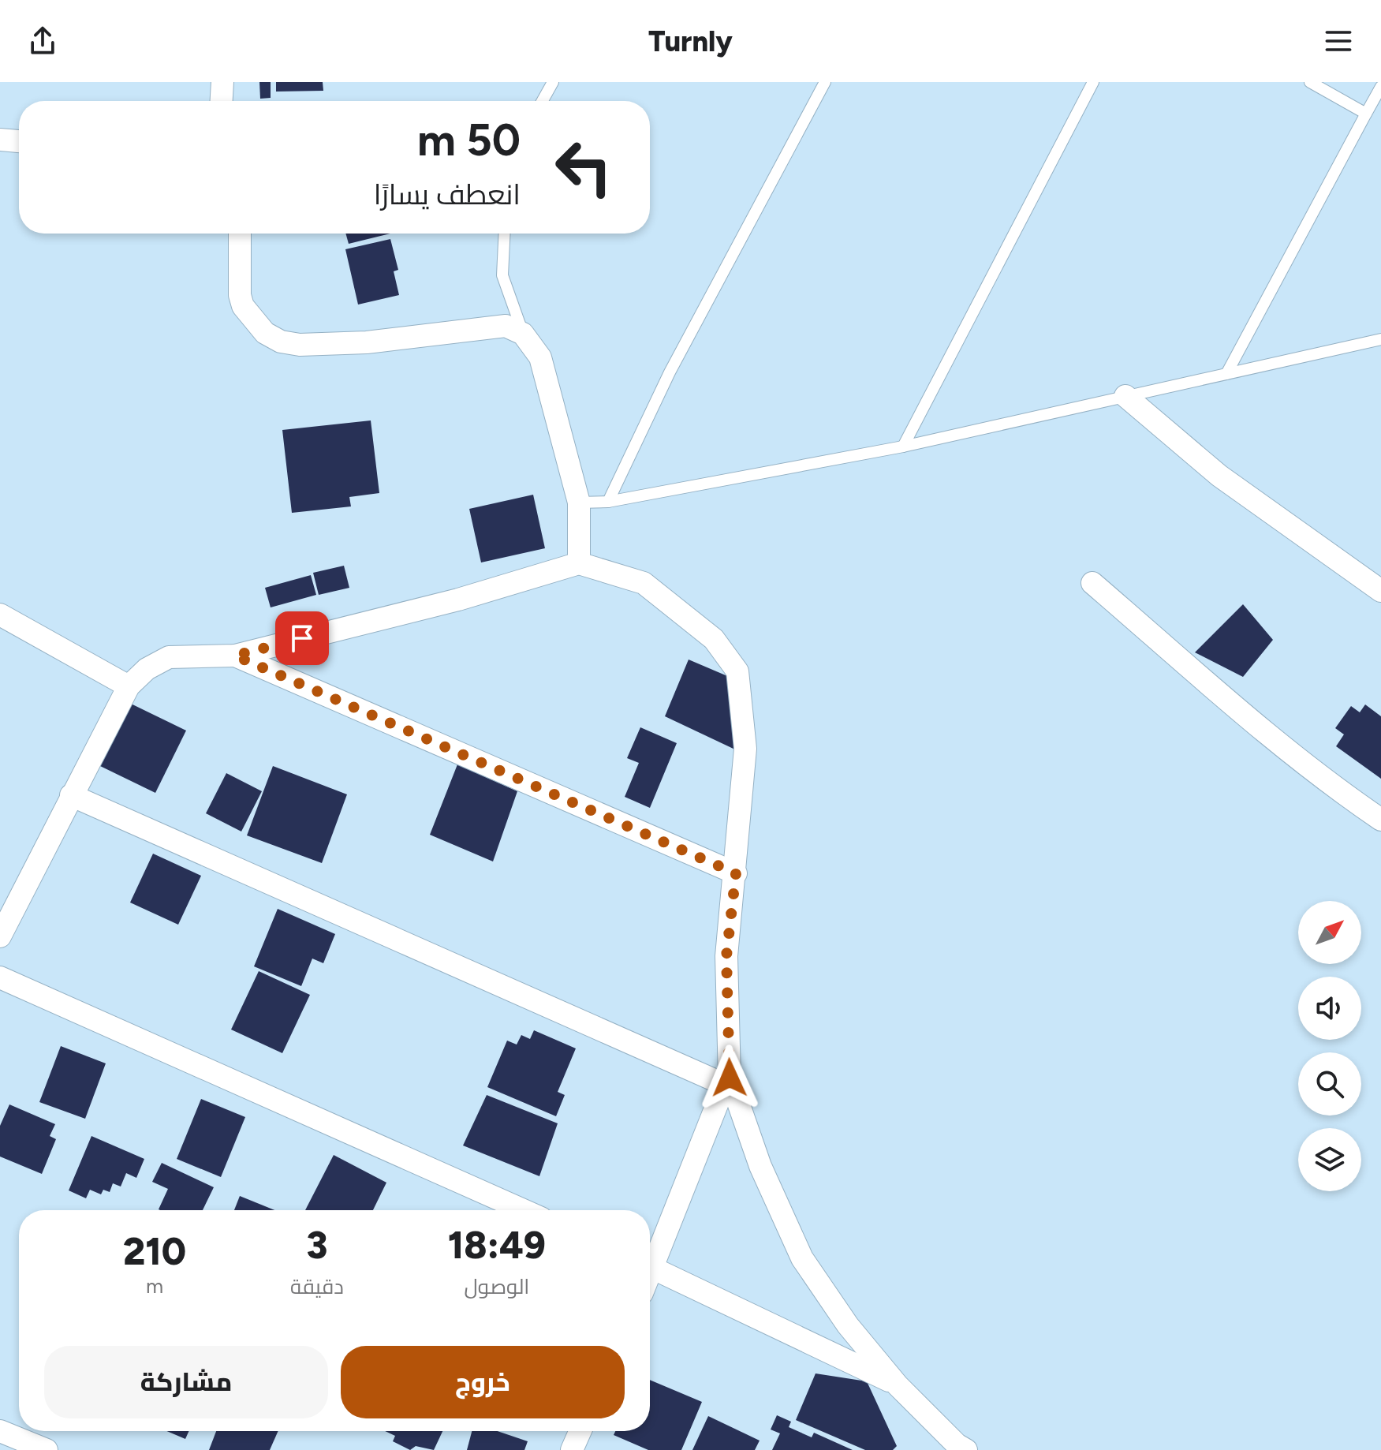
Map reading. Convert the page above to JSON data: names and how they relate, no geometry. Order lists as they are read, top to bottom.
{
  "north": "top right",
  "page": {
    "header": "Turnly",
    "turn": ["50 m", "انعطف يسارًا"],
    "eta": [
      "18:49",
      "الوصول",
      "3",
      "دقيقة",
      "210",
      "m"
    ],
    "buttons": ["خروج", "مشاركة"]
  }
}
